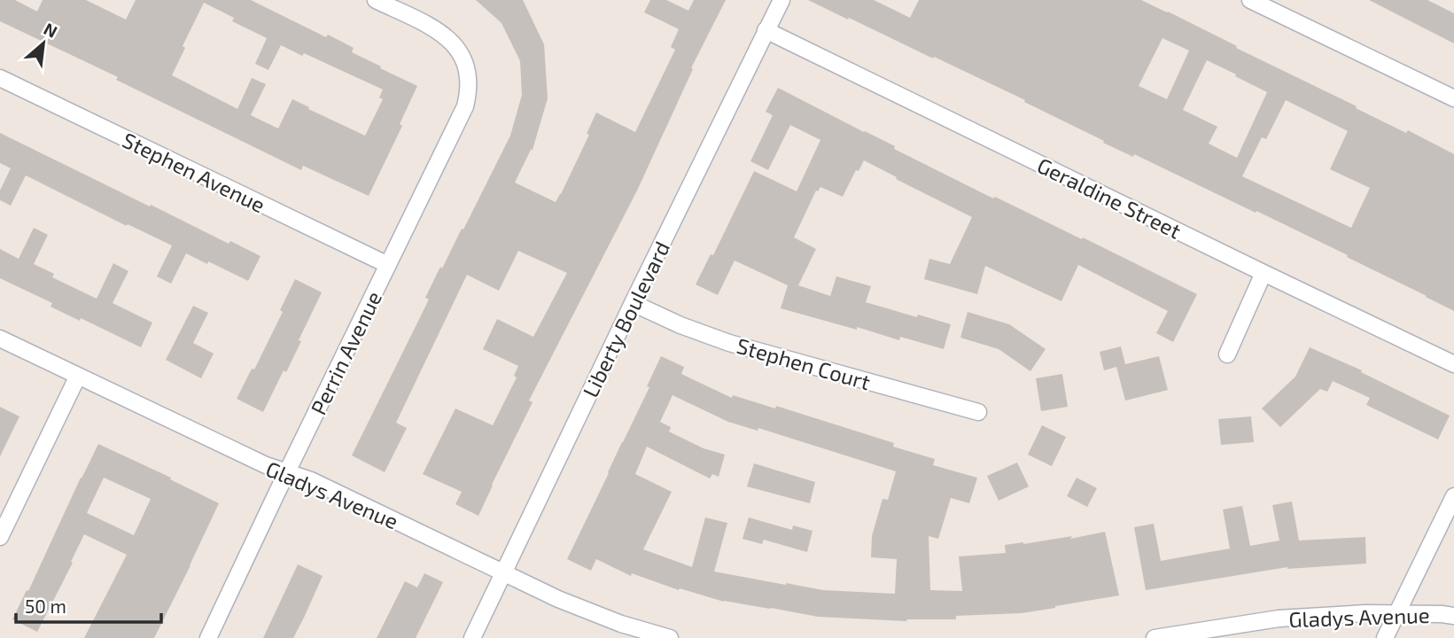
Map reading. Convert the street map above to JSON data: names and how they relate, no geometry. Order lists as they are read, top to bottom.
{
  "streets": {
    "street": [
      "Stephen Avenue",
      "Geraldine Street",
      "Liberty Boulevard",
      "Perrin Avenue",
      "Stephen Court",
      "Gladys Avenue"
    ]
  },
  "crossings": [
    ["Stephen Avenue", "Perrin Avenue"],
    ["Geraldine Street", "Liberty Boulevard"],
    ["Liberty Boulevard", "Stephen Court"],
    ["Liberty Boulevard", "Gladys Avenue"],
    ["Perrin Avenue", "Gladys Avenue"]
  ],
  "scale_bar": "50 m",
  "north": "top right"
}
